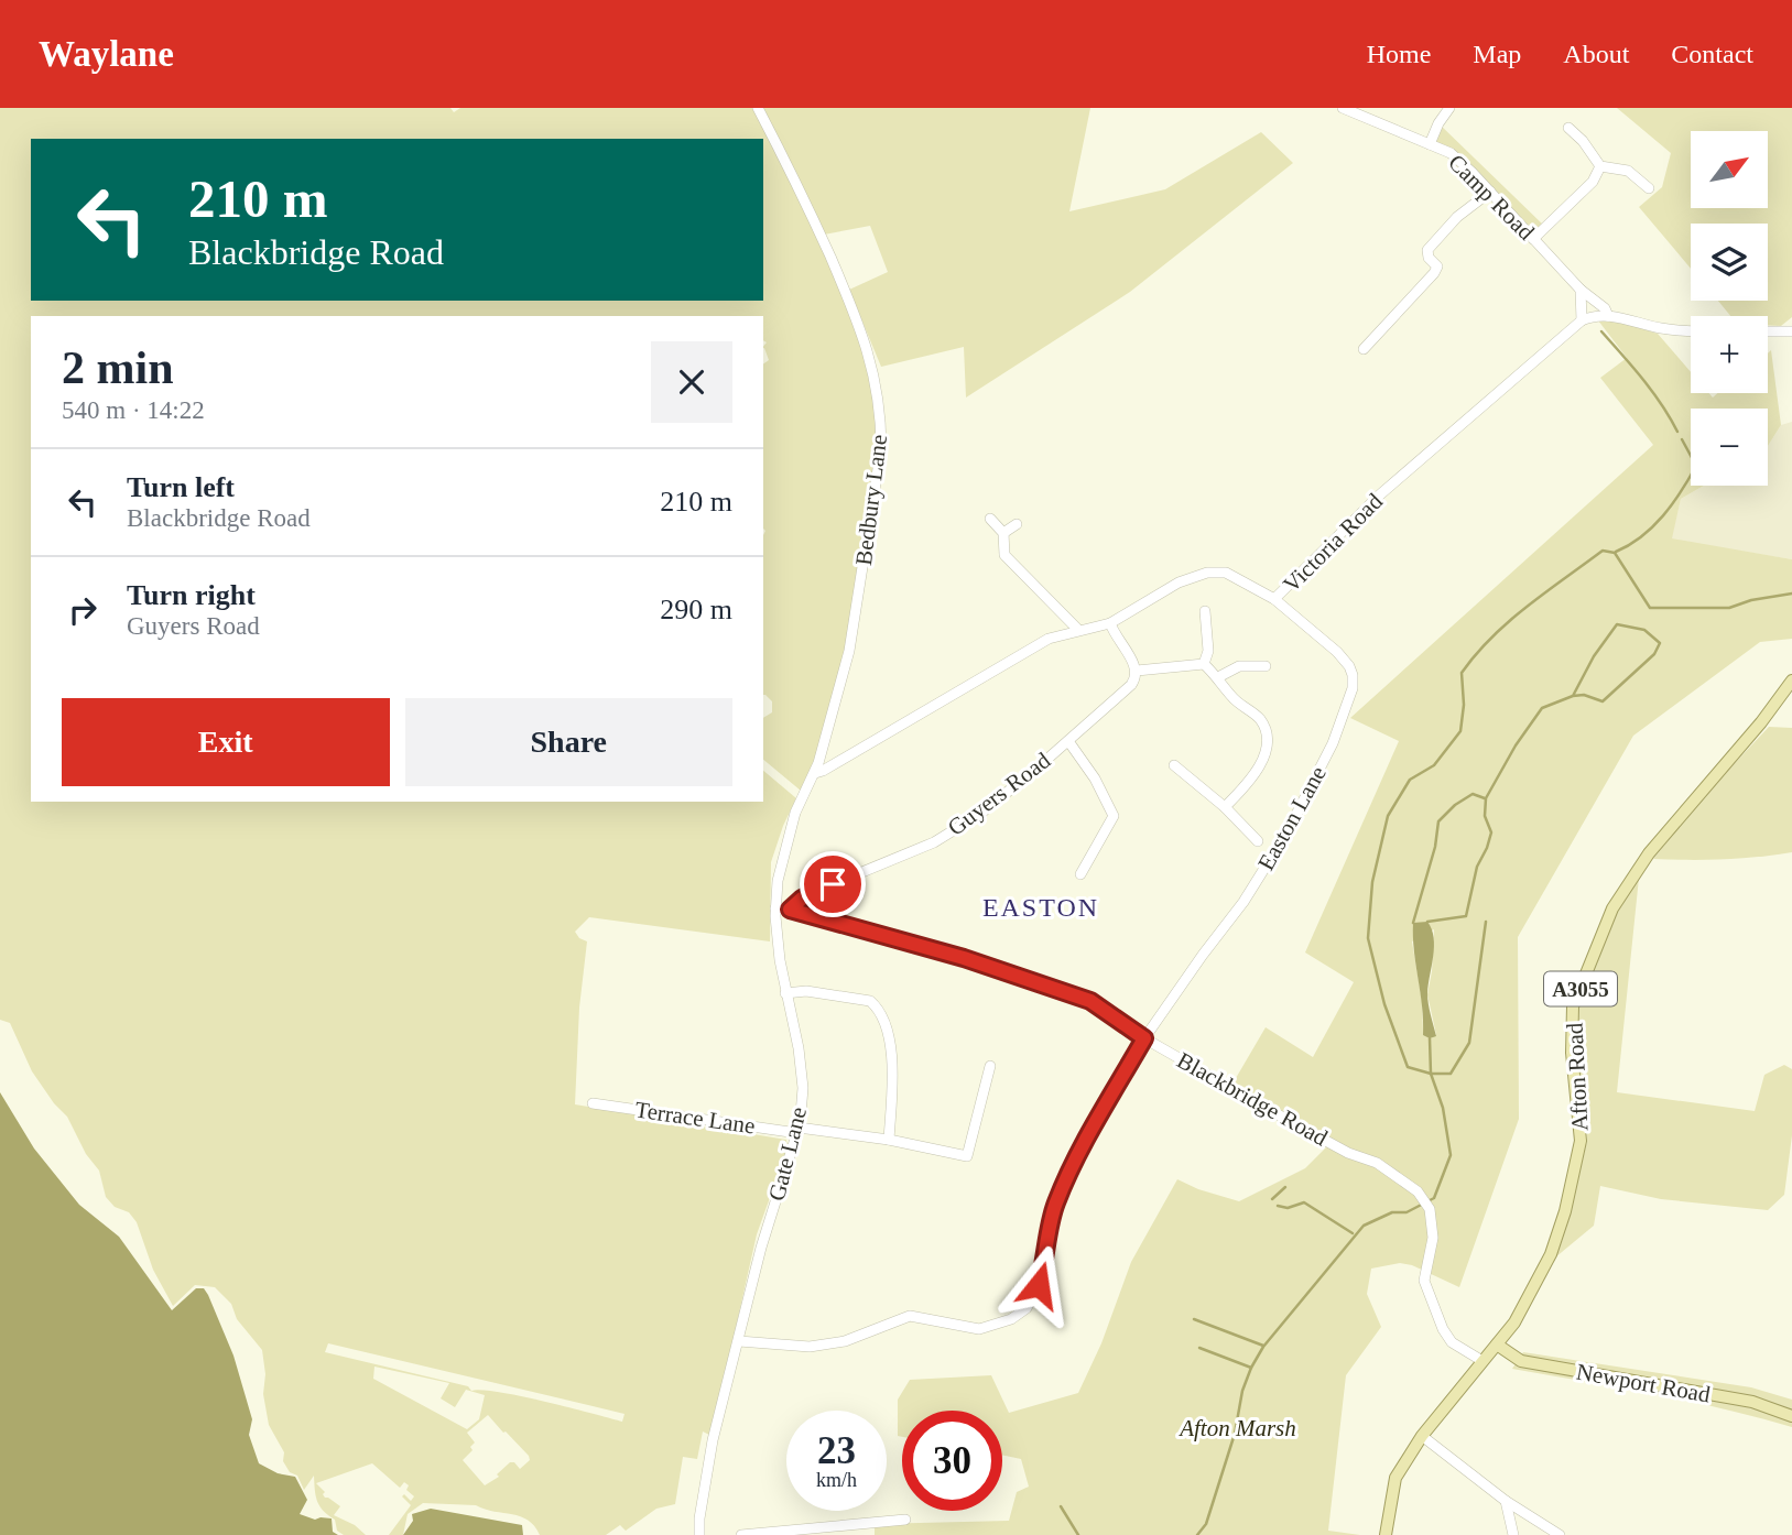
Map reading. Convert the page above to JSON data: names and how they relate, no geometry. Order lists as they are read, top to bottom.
{
  "streets": {
    "main road": ["A3055", "Afton Road", "Newport Road"],
    "street": [
      "Camp Road",
      "Bedbury Lane",
      "Victoria Road",
      "Guyers Road",
      "Easton Lane",
      "Blackbridge Road",
      "Terrace Lane",
      "Gate Lane"
    ]
  },
  "crossings": [
    ["Camp Road", "Victoria Road"],
    ["Bedbury Lane", "Victoria Road"],
    ["Bedbury Lane", "Gate Lane"],
    ["Victoria Road", "Easton Lane"],
    ["Victoria Road", "Gate Lane"],
    ["Guyers Road", "Blackbridge Road"],
    ["Easton Lane", "Blackbridge Road"],
    ["Easton Lane", "Gate Lane"],
    ["Afton Road", "Blackbridge Road"],
    ["Afton Road", "Newport Road"],
    ["Blackbridge Road", "Gate Lane"],
    ["Terrace Lane", "Gate Lane"]
  ],
  "districts": ["EASTON"],
  "parks": ["Afton Marsh"],
  "north": "top right",
  "page": {
    "header": "Waylane",
    "nav": [
      "Home",
      "Map",
      "About",
      "Contact"
    ],
    "map_buttons": ["+", "−"],
    "turn": ["210 m", "Blackbridge Road"],
    "heading": ["2 min", "540 m · 14:22"],
    "list": [
      {
        "name": "Turn left",
        "note": "Blackbridge Road",
        "value": "210 m"
      },
      {
        "name": "Turn right",
        "note": "Guyers Road",
        "value": "290 m"
      }
    ],
    "buttons": ["Exit", "Share"],
    "speed": "23 km/h",
    "limit": "30"
  }
}
